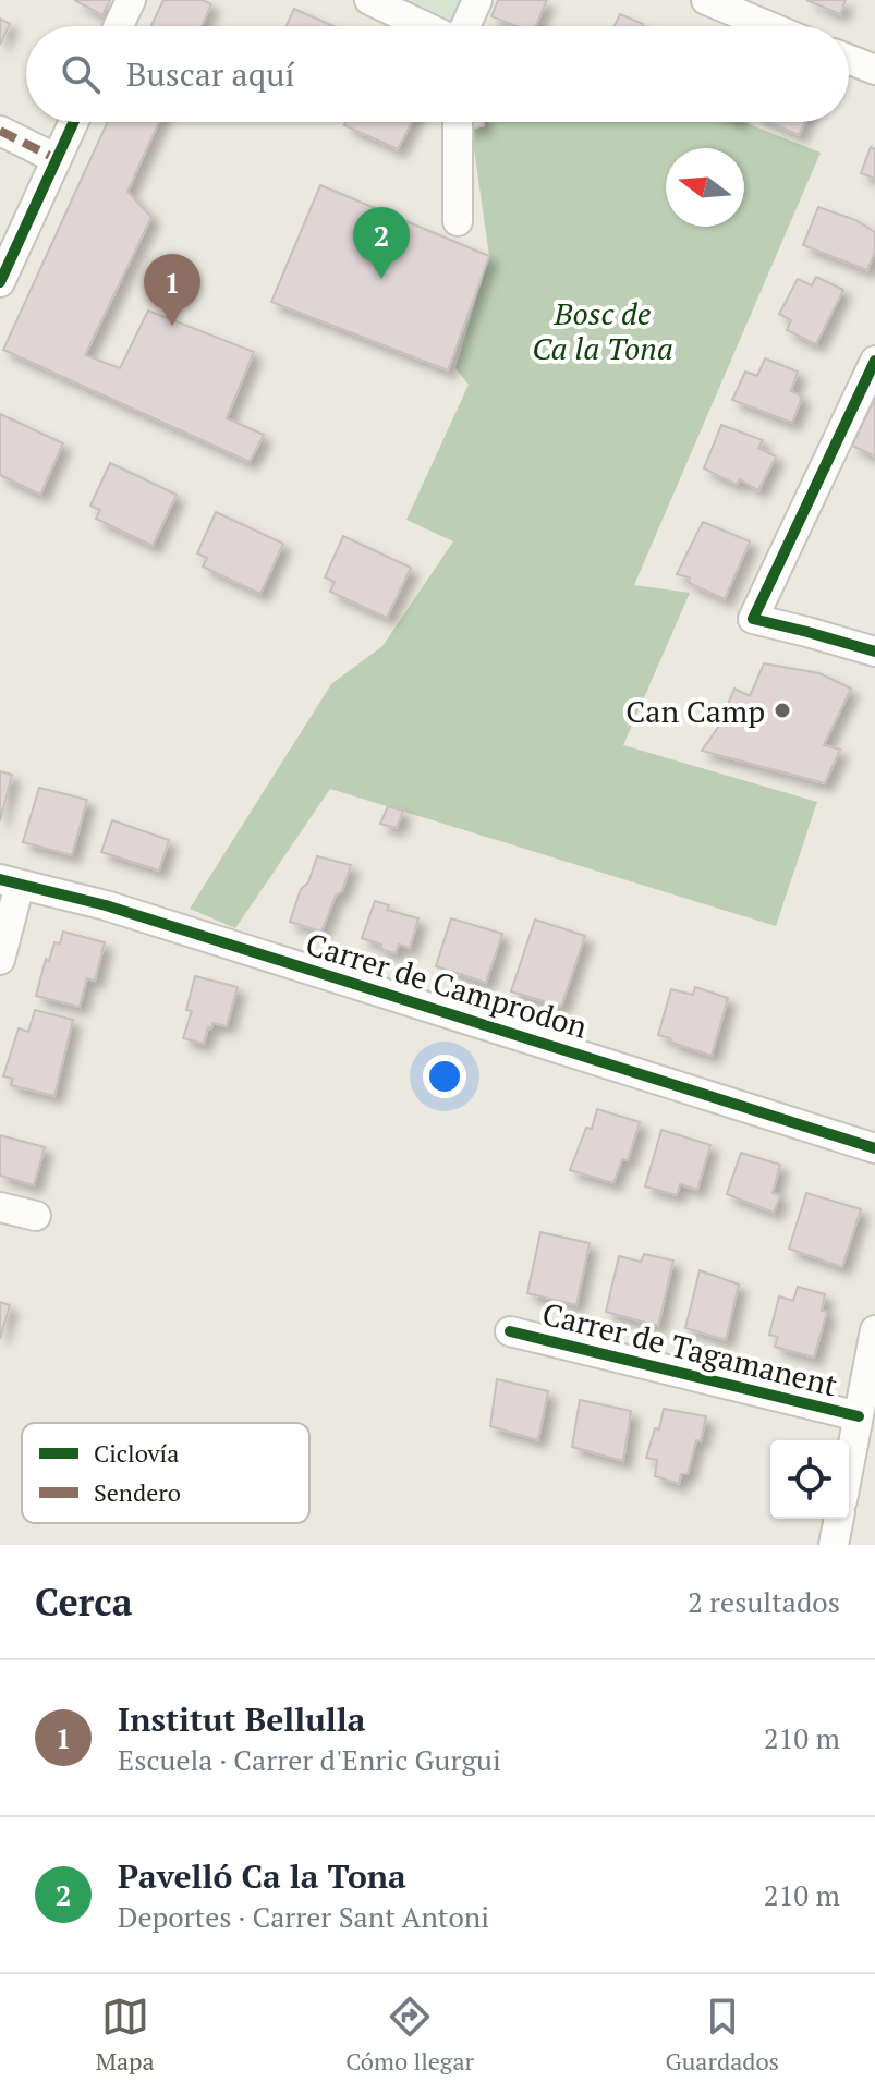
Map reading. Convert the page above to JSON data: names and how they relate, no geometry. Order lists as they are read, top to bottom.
{
  "streets": {
    "street": ["Carrer de Camprodon", "Carrer de Tagamanent"]
  },
  "parks": ["Bosc de Ca la Tona"],
  "places": ["Can Camp"],
  "legend": ["Ciclovía", "Sendero"],
  "north": "left",
  "page": {
    "search": "Buscar aquí",
    "pins": ["2", "1"],
    "heading": ["Cerca", "2 resultados"],
    "list": [
      {
        "mark": "1",
        "name": "Institut Bellulla",
        "note": "Escuela · Carrer d'Enric Gurgui",
        "value": "210 m"
      },
      {
        "mark": "2",
        "name": "Pavelló Ca la Tona",
        "note": "Deportes · Carrer Sant Antoni",
        "value": "210 m"
      }
    ],
    "nav": ["Mapa", "Cómo llegar", "Guardados"]
  }
}
